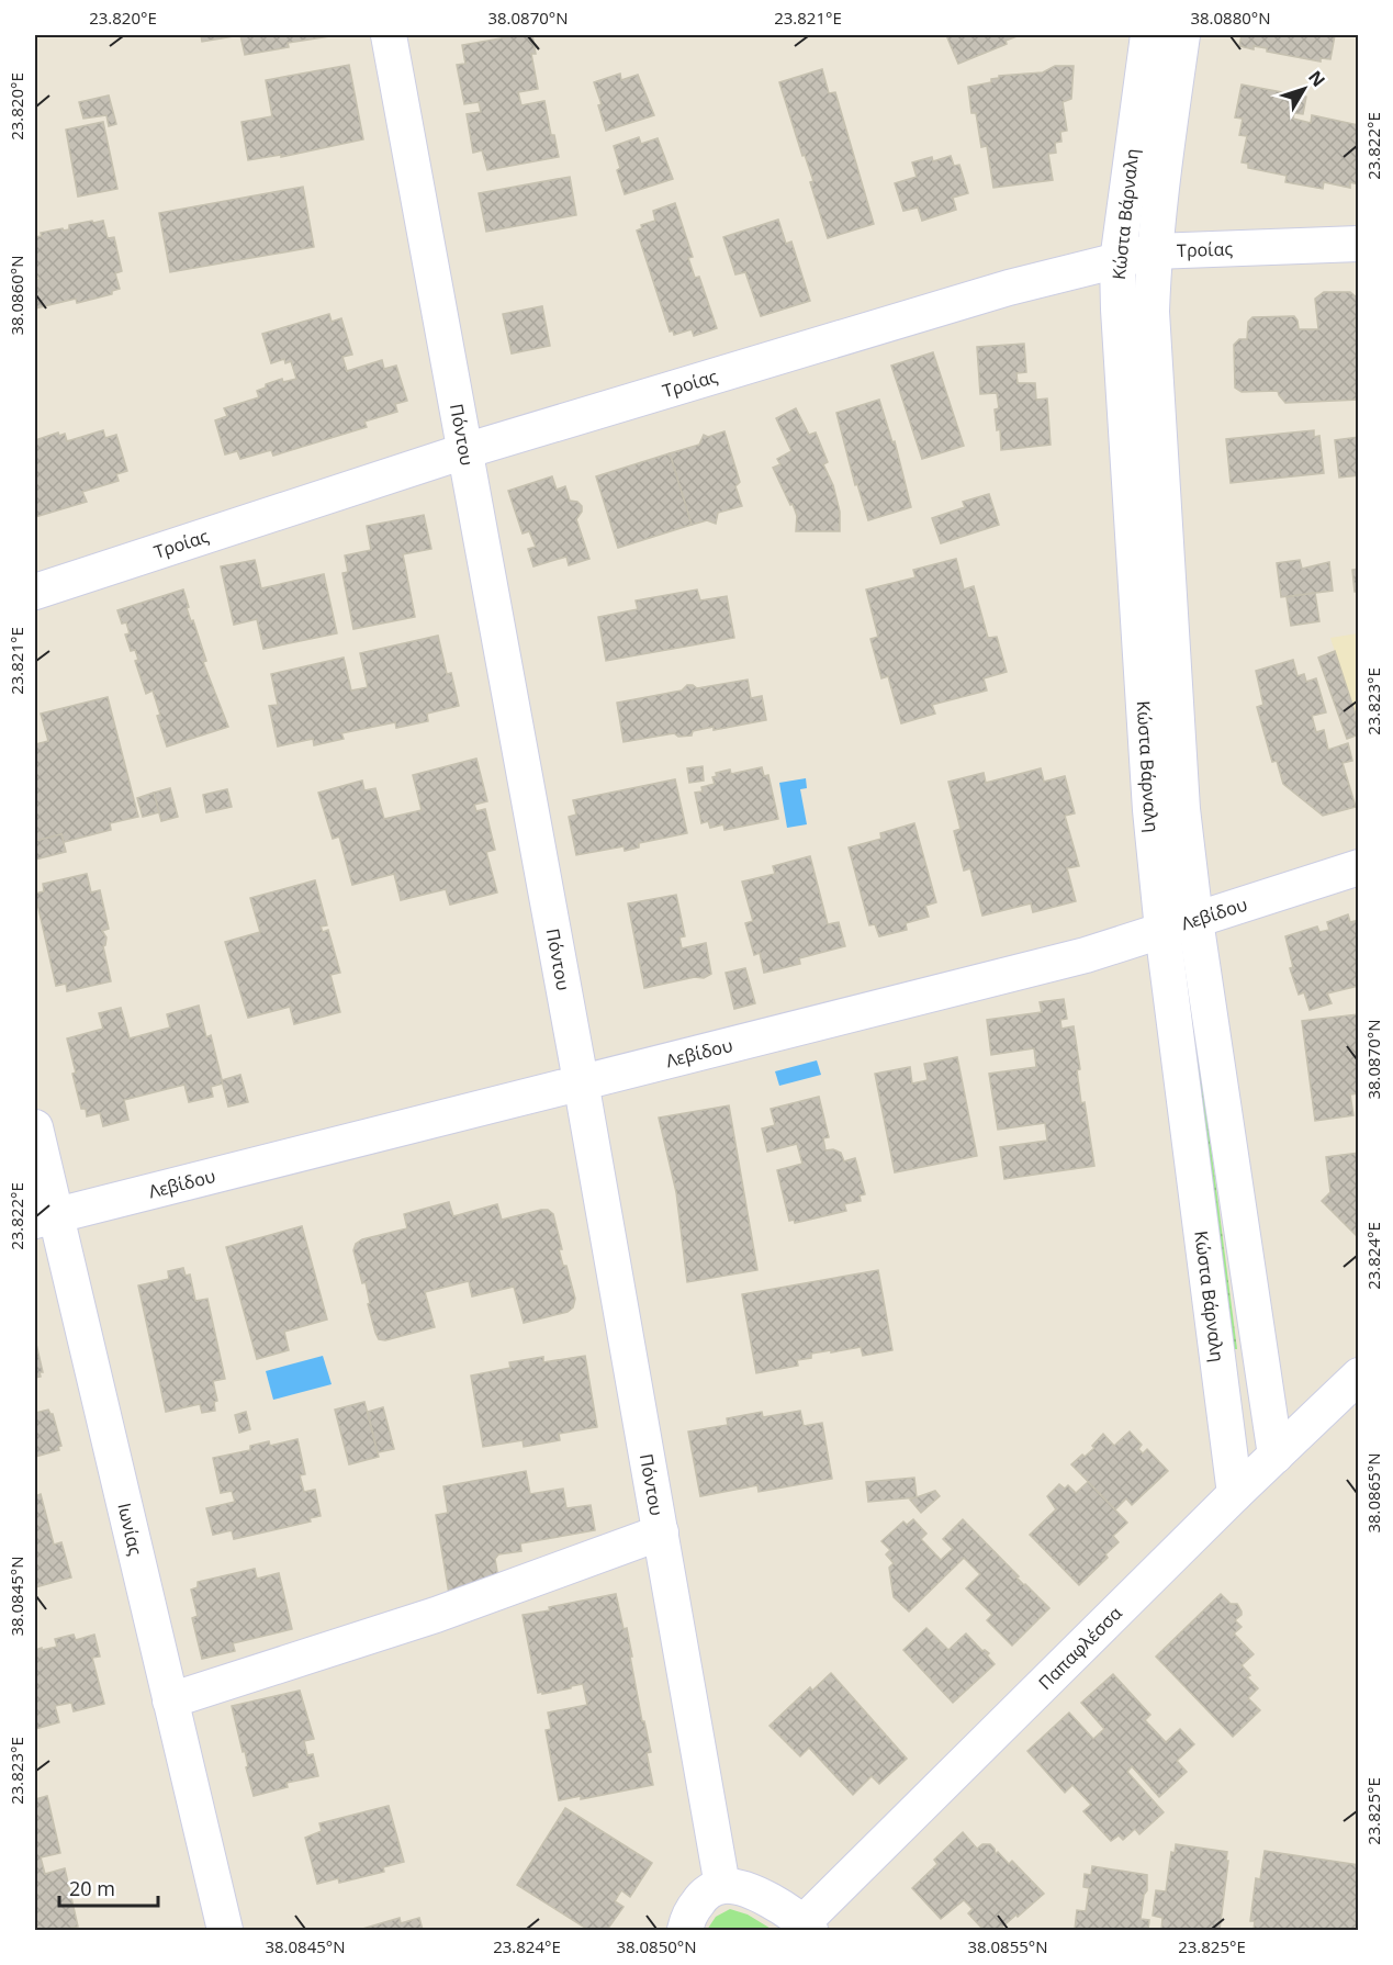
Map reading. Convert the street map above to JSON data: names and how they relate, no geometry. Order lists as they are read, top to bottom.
{
  "streets": {
    "street": [
      "Κώστα Βάρναλη",
      "Τροίας",
      "Πόντου",
      "Λεβίδου",
      "Ιωνίας",
      "Παπαφλέσσα"
    ]
  },
  "crossings": [
    ["Κώστα Βάρναλη", "Τροίας"],
    ["Κώστα Βάρναλη", "Λεβίδου"],
    ["Κώστα Βάρναλη", "Παπαφλέσσα"],
    ["Τροίας", "Πόντου"],
    ["Πόντου", "Λεβίδου"],
    ["Λεβίδου", "Ιωνίας"]
  ],
  "scale_bar": "20 m",
  "north": "top right",
  "coordinates": [
    "23.820°E",
    "38.0870°N",
    "23.821°E",
    "38.0880°N",
    "23.822°E",
    "38.0860°N",
    "23.823°E",
    "23.824°E",
    "38.0865°N",
    "38.0845°N",
    "23.825°E",
    "38.0850°N",
    "38.0855°N"
  ]
}
